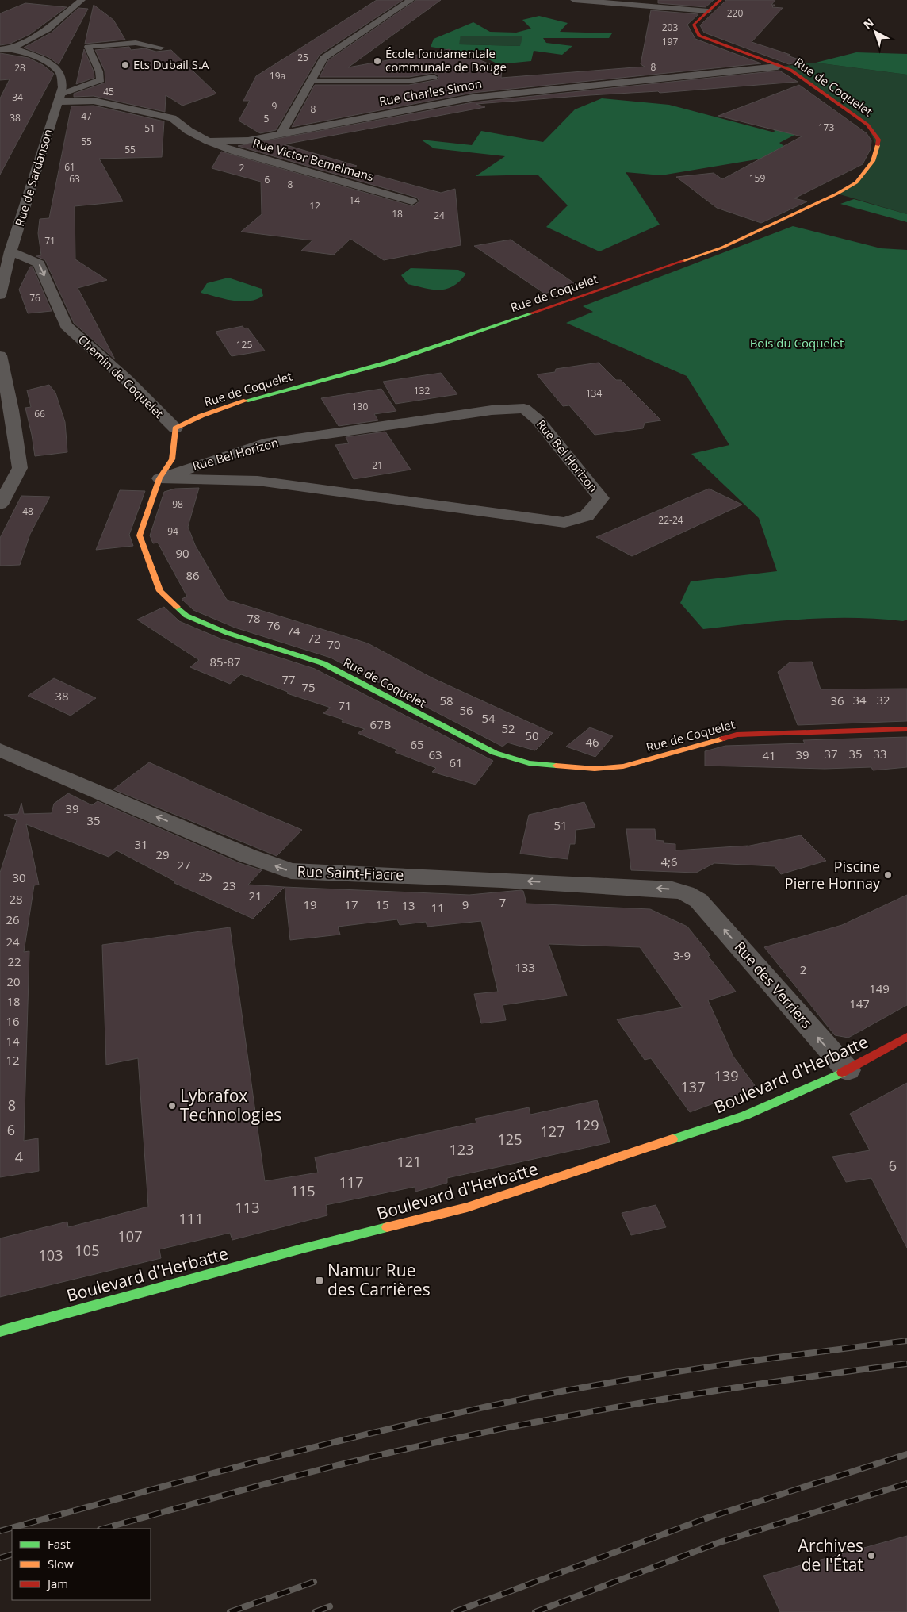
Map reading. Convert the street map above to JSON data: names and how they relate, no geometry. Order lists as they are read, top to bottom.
{
  "streets": {
    "street": [
      "Rue de Coquelet",
      "Rue Charles Simon",
      "Rue Victor Bemelmans",
      "Rue de Sardanson",
      "Chemin de Coquelet",
      "Rue Bel Horizon",
      "Rue Saint-Fiacre",
      "Rue des Verriers",
      "Boulevard d'Herbatte"
    ]
  },
  "crossings": [
    ["Rue de Coquelet", "Rue Charles Simon"],
    ["Rue de Coquelet", "Chemin de Coquelet"],
    ["Rue de Coquelet", "Rue Bel Horizon"],
    ["Rue Charles Simon", "Rue Victor Bemelmans"],
    ["Rue Victor Bemelmans", "Rue de Sardanson"],
    ["Rue de Sardanson", "Chemin de Coquelet"],
    ["Rue Saint-Fiacre", "Rue des Verriers"],
    ["Rue des Verriers", "Boulevard d'Herbatte"]
  ],
  "one_way": ["Chemin de Coquelet", "Rue Saint-Fiacre", "Rue des Verriers"],
  "parks": ["Bois du Coquelet"],
  "places": {
    "other": [
      "École fondamentale communale de Bouge",
      "Ets Dubail S.A",
      "Piscine Pierre Honnay",
      "Lybrafox Technologies",
      "Archives de l'État"
    ],
    "transit": ["Namur Rue des Carrières"]
  },
  "house_numbers": [
    "220",
    "203",
    "197",
    "25",
    "8",
    "28",
    "19a",
    "45",
    "34",
    "9",
    "8",
    "47",
    "38",
    "5",
    "173",
    "51",
    "55",
    "55",
    "61",
    "2",
    "159",
    "63",
    "6",
    "8",
    "14",
    "12",
    "18",
    "24",
    "71",
    "76",
    "125",
    "132",
    "134",
    "130",
    "66",
    "21",
    "98",
    "48",
    "22-24",
    "94",
    "90",
    "86",
    "78",
    "76",
    "74",
    "72",
    "70",
    "85-87",
    "77",
    "75",
    "38",
    "34",
    "32",
    "58",
    "36",
    "71",
    "56",
    "54",
    "67B",
    "52",
    "50",
    "46",
    "65",
    "37",
    "35",
    "33",
    "63",
    "39",
    "41",
    "61",
    "39",
    "35",
    "51",
    "31",
    "29",
    "4;6",
    "27",
    "25",
    "30",
    "23",
    "21",
    "28",
    "7",
    "19",
    "17",
    "15",
    "9",
    "13",
    "11",
    "26",
    "24",
    "3-9",
    "22",
    "133",
    "2",
    "20",
    "149",
    "18",
    "147",
    "16",
    "14",
    "12",
    "139",
    "137",
    "8",
    "129",
    "6",
    "127",
    "125",
    "123",
    "4",
    "121",
    "6",
    "117",
    "115",
    "113",
    "111",
    "107",
    "105",
    "103"
  ],
  "legend": ["Fast", "Slow", "Jam"],
  "north": "top left"
}
